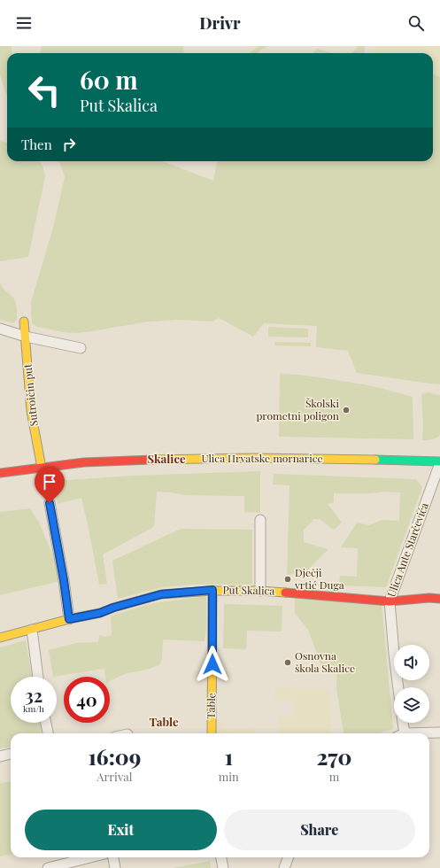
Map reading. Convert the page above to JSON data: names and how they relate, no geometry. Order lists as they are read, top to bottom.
{
  "streets": {
    "street": [
      "Sutroičin put",
      "Ulica Hrvatske mornarice",
      "Ulica Ante Starčevića",
      "Put Skalica",
      "Table"
    ]
  },
  "crossings": [
    ["Sutroičin put", "Ulica Hrvatske mornarice"],
    ["Ulica Hrvatske mornarice", "Ulica Ante Starčevića"],
    ["Ulica Ante Starčevića", "Put Skalica"],
    ["Put Skalica", "Table"]
  ],
  "districts": ["Skalice", "Table"],
  "places": ["Školski prometni poligon", "Dječji vrtić Duga", "Osnovna škola Skalice"],
  "page": {
    "header": "Drivr",
    "turn": ["60 m", "Put Skalica"],
    "then": "Then",
    "speed": "32 km/h",
    "limit": "40",
    "eta": [
      "16:09",
      "Arrival",
      "1",
      "min",
      "270",
      "m"
    ],
    "buttons": ["Exit", "Share"]
  }
}
